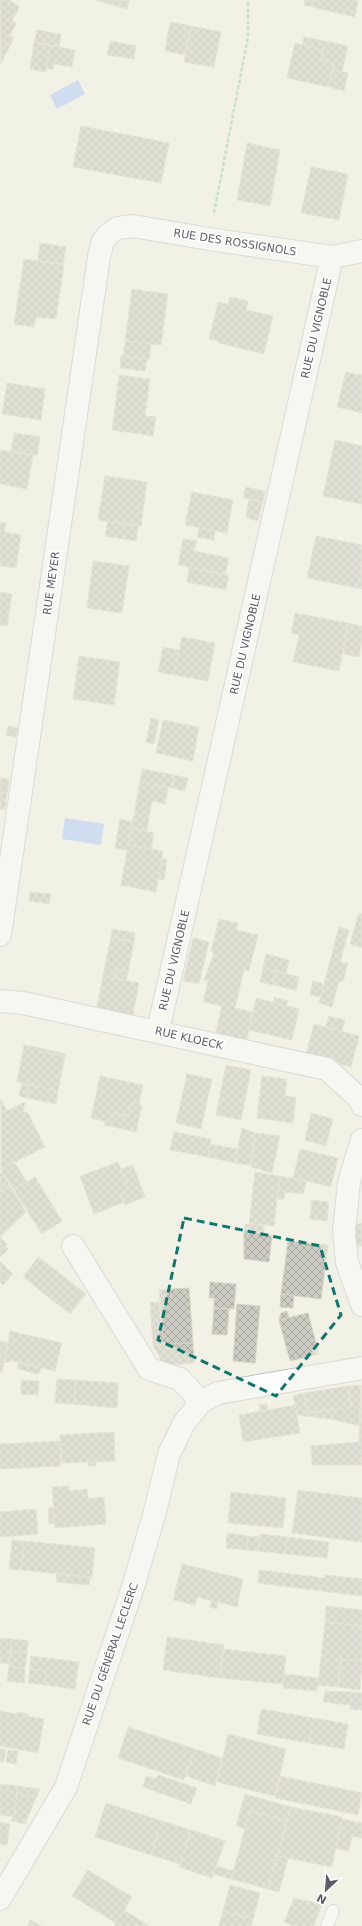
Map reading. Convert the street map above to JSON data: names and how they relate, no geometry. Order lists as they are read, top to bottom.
{
  "streets": {
    "street": [
      "RUE DES ROSSIGNOLS",
      "RUE DU VIGNOBLE",
      "RUE MEYER",
      "RUE KLOECK",
      "RUE DU GÉNÉRAL LECLERC"
    ]
  },
  "crossings": [
    ["RUE DES ROSSIGNOLS", "RUE DU VIGNOBLE"],
    ["RUE DES ROSSIGNOLS", "RUE MEYER"],
    ["RUE DU VIGNOBLE", "RUE KLOECK"]
  ],
  "north": "bottom left"
}
